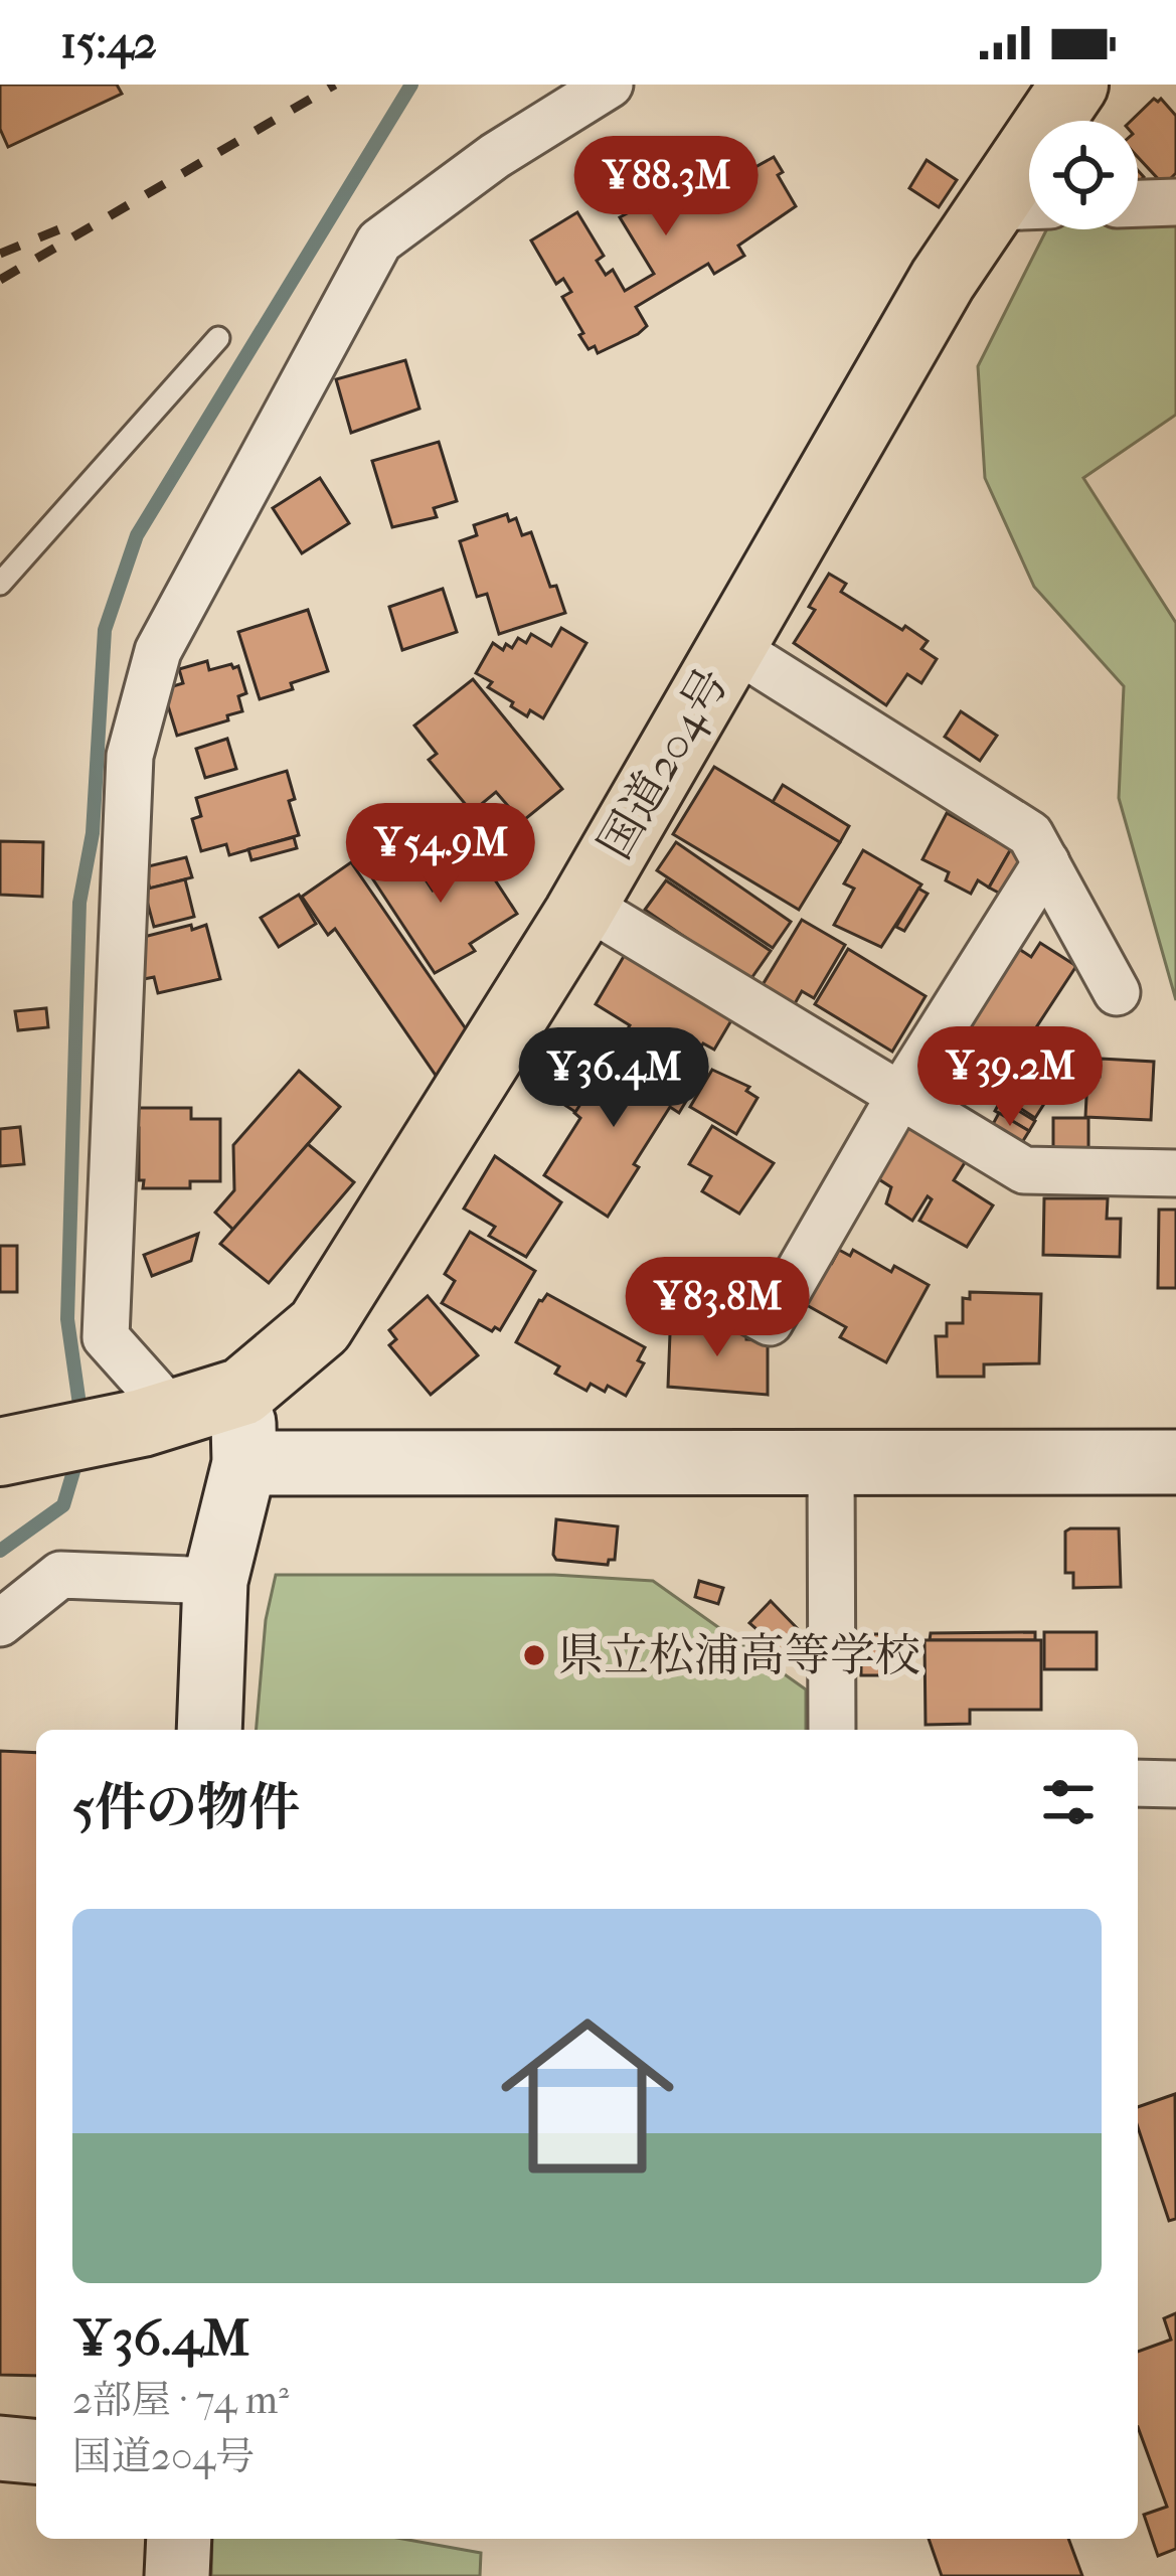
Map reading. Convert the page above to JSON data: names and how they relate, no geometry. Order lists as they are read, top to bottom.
{
  "streets": {
    "highway": ["国道204号"]
  },
  "places": ["県立松浦高等学校"],
  "page": {
    "status": "15:42",
    "price": [
      "¥88.3M",
      "¥54.9M",
      "¥39.2M",
      "¥36.4M",
      "¥83.8M"
    ],
    "heading": "5件の物件",
    "list": [
      {
        "name": "¥36.4M",
        "note": "2部屋 · 74 m² · 国道204号"
      }
    ]
  }
}
